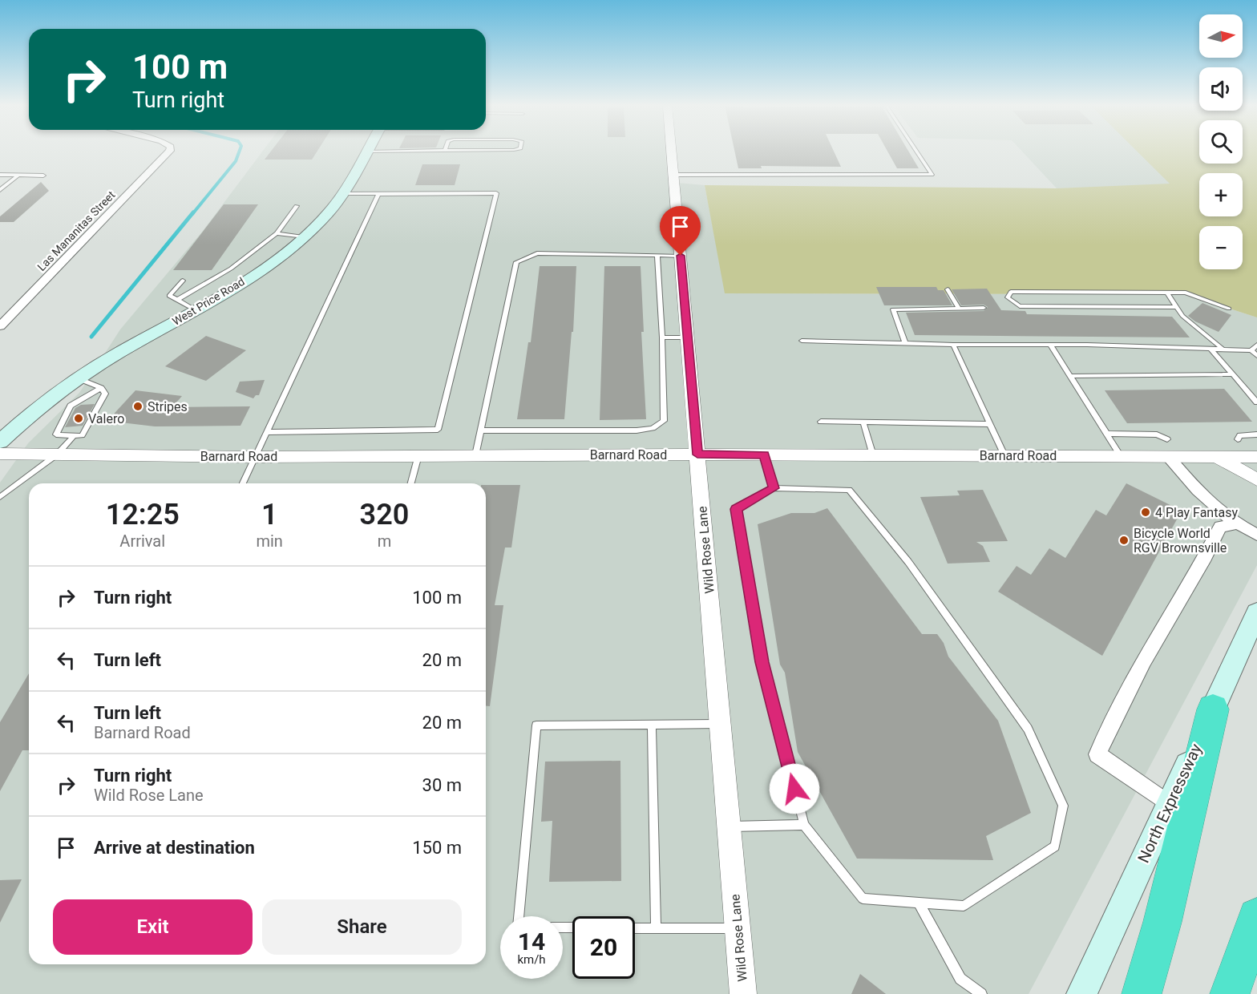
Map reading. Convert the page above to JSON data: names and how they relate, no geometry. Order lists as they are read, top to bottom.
{
  "streets": {
    "main road": ["West Price Road", "North Expressway"],
    "street": ["Las Mananitas Street", "Barnard Road", "Wild Rose Lane"]
  },
  "crossings": [
    ["Barnard Road", "Wild Rose Lane"]
  ],
  "places": [
    "Stripes",
    "Valero",
    "4 Play Fantasy",
    "Bicycle World RGV Brownsville"
  ],
  "north": "right",
  "page": {
    "map_buttons": ["+", "−"],
    "turn": ["100 m", "Turn right"],
    "eta": [
      "12:25",
      "Arrival",
      "1",
      "min",
      "320",
      "m"
    ],
    "list": [
      {
        "name": "Turn right",
        "value": "100 m"
      },
      {
        "name": "Turn left",
        "value": "20 m"
      },
      {
        "name": "Turn left",
        "note": "Barnard Road",
        "value": "20 m"
      },
      {
        "name": "Turn right",
        "note": "Wild Rose Lane",
        "value": "30 m"
      },
      {
        "name": "Arrive at destination",
        "value": "150 m"
      }
    ],
    "buttons": ["Exit", "Share"],
    "speed": "14 km/h",
    "limit": "20"
  }
}
